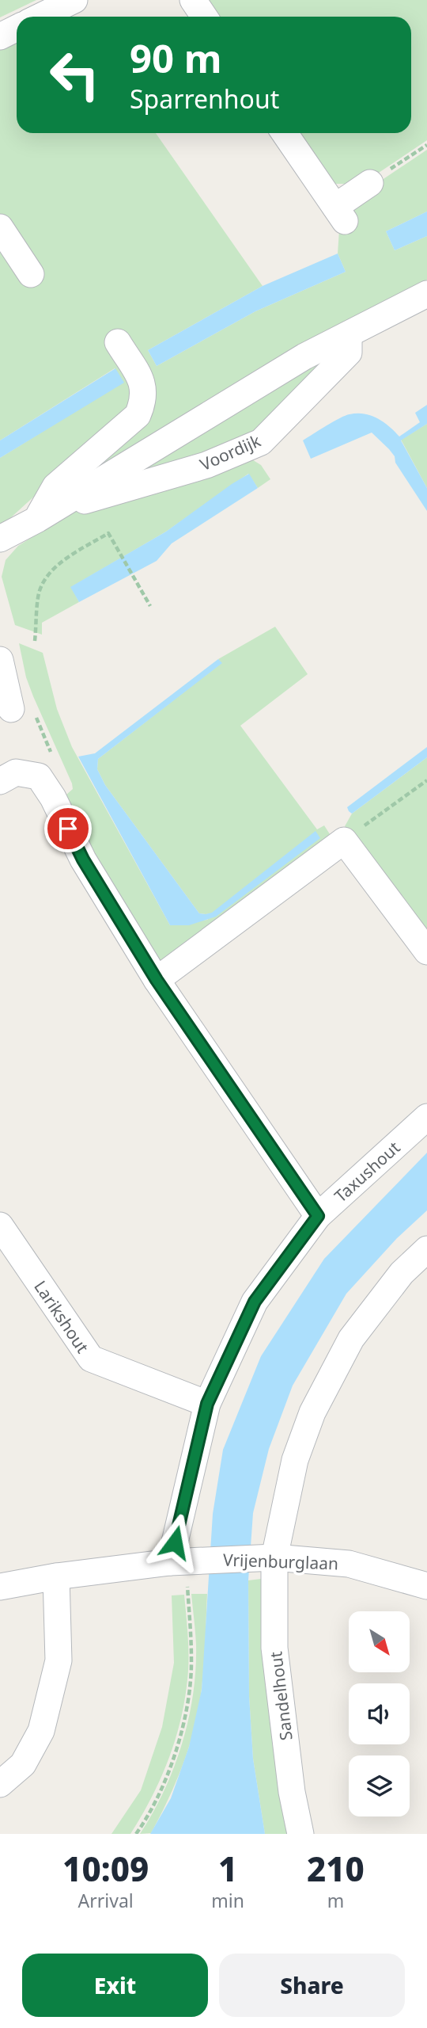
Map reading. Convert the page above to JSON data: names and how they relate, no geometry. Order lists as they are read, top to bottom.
{
  "streets": {
    "street": [
      "Voordijk",
      "Taxushout",
      "Larikshout",
      "Vrijenburglaan",
      "Sandelhout"
    ]
  },
  "crossings": [
    ["Taxushout", "Larikshout"],
    ["Taxushout", "Vrijenburglaan"],
    ["Vrijenburglaan", "Sandelhout"]
  ],
  "north": "bottom right",
  "page": {
    "turn": ["90 m", "Sparrenhout"],
    "eta": [
      "10:09",
      "Arrival",
      "1",
      "min",
      "210",
      "m"
    ],
    "buttons": ["Exit", "Share"]
  }
}
